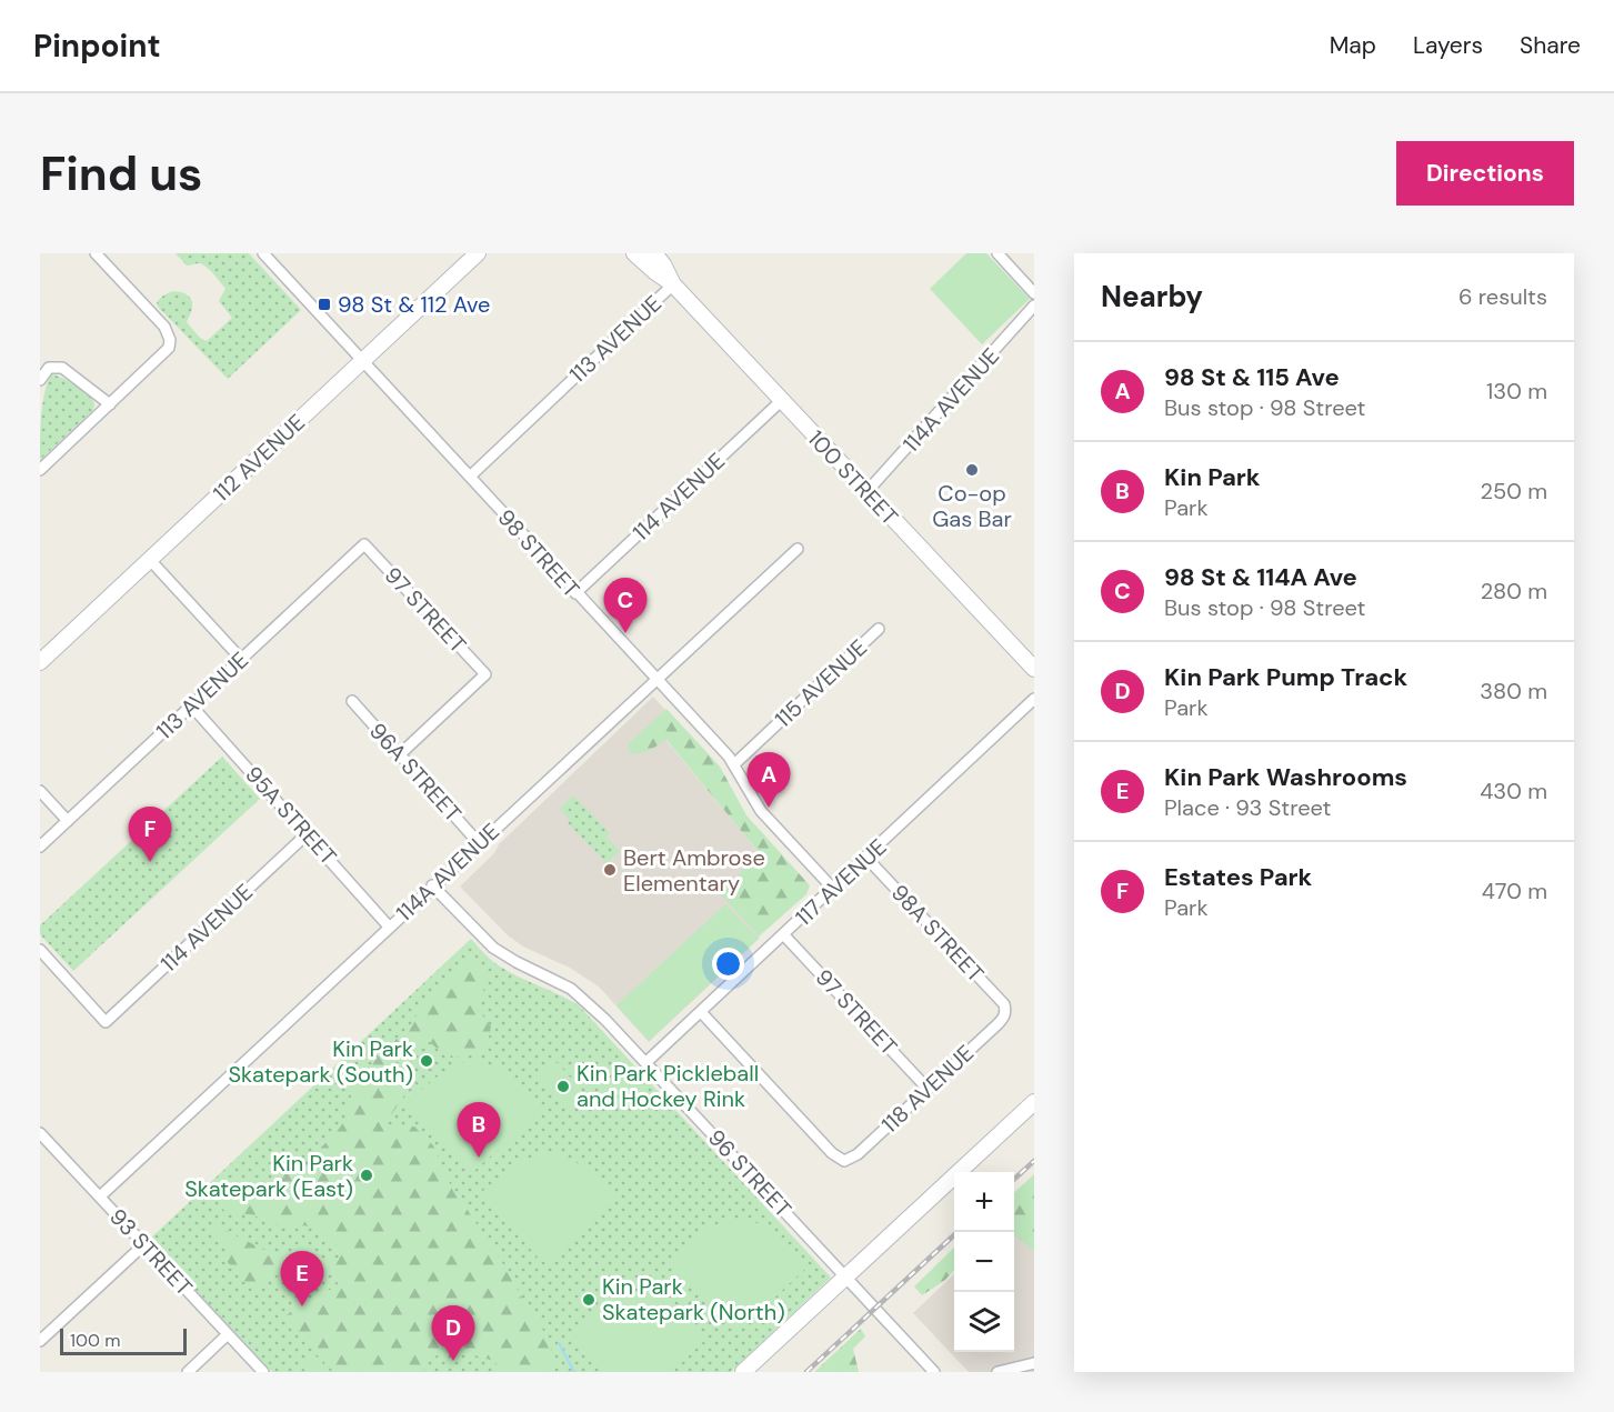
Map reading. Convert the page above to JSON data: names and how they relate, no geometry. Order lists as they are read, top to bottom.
{
  "streets": {
    "main road": ["112 AVENUE", "100 STREET"],
    "street": [
      "113 AVENUE",
      "114A AVENUE",
      "114 AVENUE",
      "98 STREET",
      "97 STREET",
      "115 AVENUE",
      "96A STREET",
      "95A STREET",
      "117 AVENUE",
      "98A STREET",
      "118 AVENUE",
      "96 STREET",
      "93 STREET"
    ]
  },
  "crossings": [
    ["113 AVENUE", "100 STREET"],
    ["113 AVENUE", "98 STREET"],
    ["113 AVENUE", "97 STREET"],
    ["113 AVENUE", "95A STREET"],
    ["114A AVENUE", "100 STREET"],
    ["114A AVENUE", "98 STREET"],
    ["114A AVENUE", "96A STREET"],
    ["114A AVENUE", "95A STREET"],
    ["114A AVENUE", "96 STREET"],
    ["114A AVENUE", "93 STREET"],
    ["112 AVENUE", "98 STREET"],
    ["100 STREET", "114 AVENUE"],
    ["114 AVENUE", "98 STREET"],
    ["114 AVENUE", "95A STREET"],
    ["98 STREET", "115 AVENUE"],
    ["98 STREET", "117 AVENUE"],
    ["97 STREET", "96A STREET"],
    ["97 STREET", "117 AVENUE"],
    ["97 STREET", "118 AVENUE"],
    ["117 AVENUE", "98A STREET"],
    ["117 AVENUE", "118 AVENUE"],
    ["117 AVENUE", "96 STREET"],
    ["98A STREET", "118 AVENUE"]
  ],
  "places": {
    "transit": ["98 St & 112 Ave"],
    "other": [
      "Co-op Gas Bar",
      "Bert Ambrose Elementary",
      "Kin Park Skatepark (South)",
      "Kin Park Pickleball and Hockey Rink",
      "Kin Park Skatepark (East)",
      "Kin Park Skatepark (North)"
    ]
  },
  "scale_bar": "100 m",
  "page": {
    "header": "Pinpoint",
    "nav": ["Map", "Layers", "Share"],
    "buttons": "Directions",
    "title": "Find us",
    "heading": ["Nearby", "6 results"],
    "list": [
      {
        "mark": "A",
        "name": "98 St & 115 Ave",
        "note": "Bus stop · 98 Street",
        "value": "130 m"
      },
      {
        "mark": "B",
        "name": "Kin Park",
        "note": "Park",
        "value": "250 m"
      },
      {
        "mark": "C",
        "name": "98 St & 114A Ave",
        "note": "Bus stop · 98 Street",
        "value": "280 m"
      },
      {
        "mark": "D",
        "name": "Kin Park Pump Track",
        "note": "Park",
        "value": "380 m"
      },
      {
        "mark": "E",
        "name": "Kin Park Washrooms",
        "note": "Place · 93 Street",
        "value": "430 m"
      },
      {
        "mark": "F",
        "name": "Estates Park",
        "note": "Park",
        "value": "470 m"
      }
    ],
    "pins": [
      "C",
      "A",
      "F",
      "B",
      "E",
      "D"
    ],
    "map_buttons": ["+", "−"],
    "scale": "100 m"
  }
}
